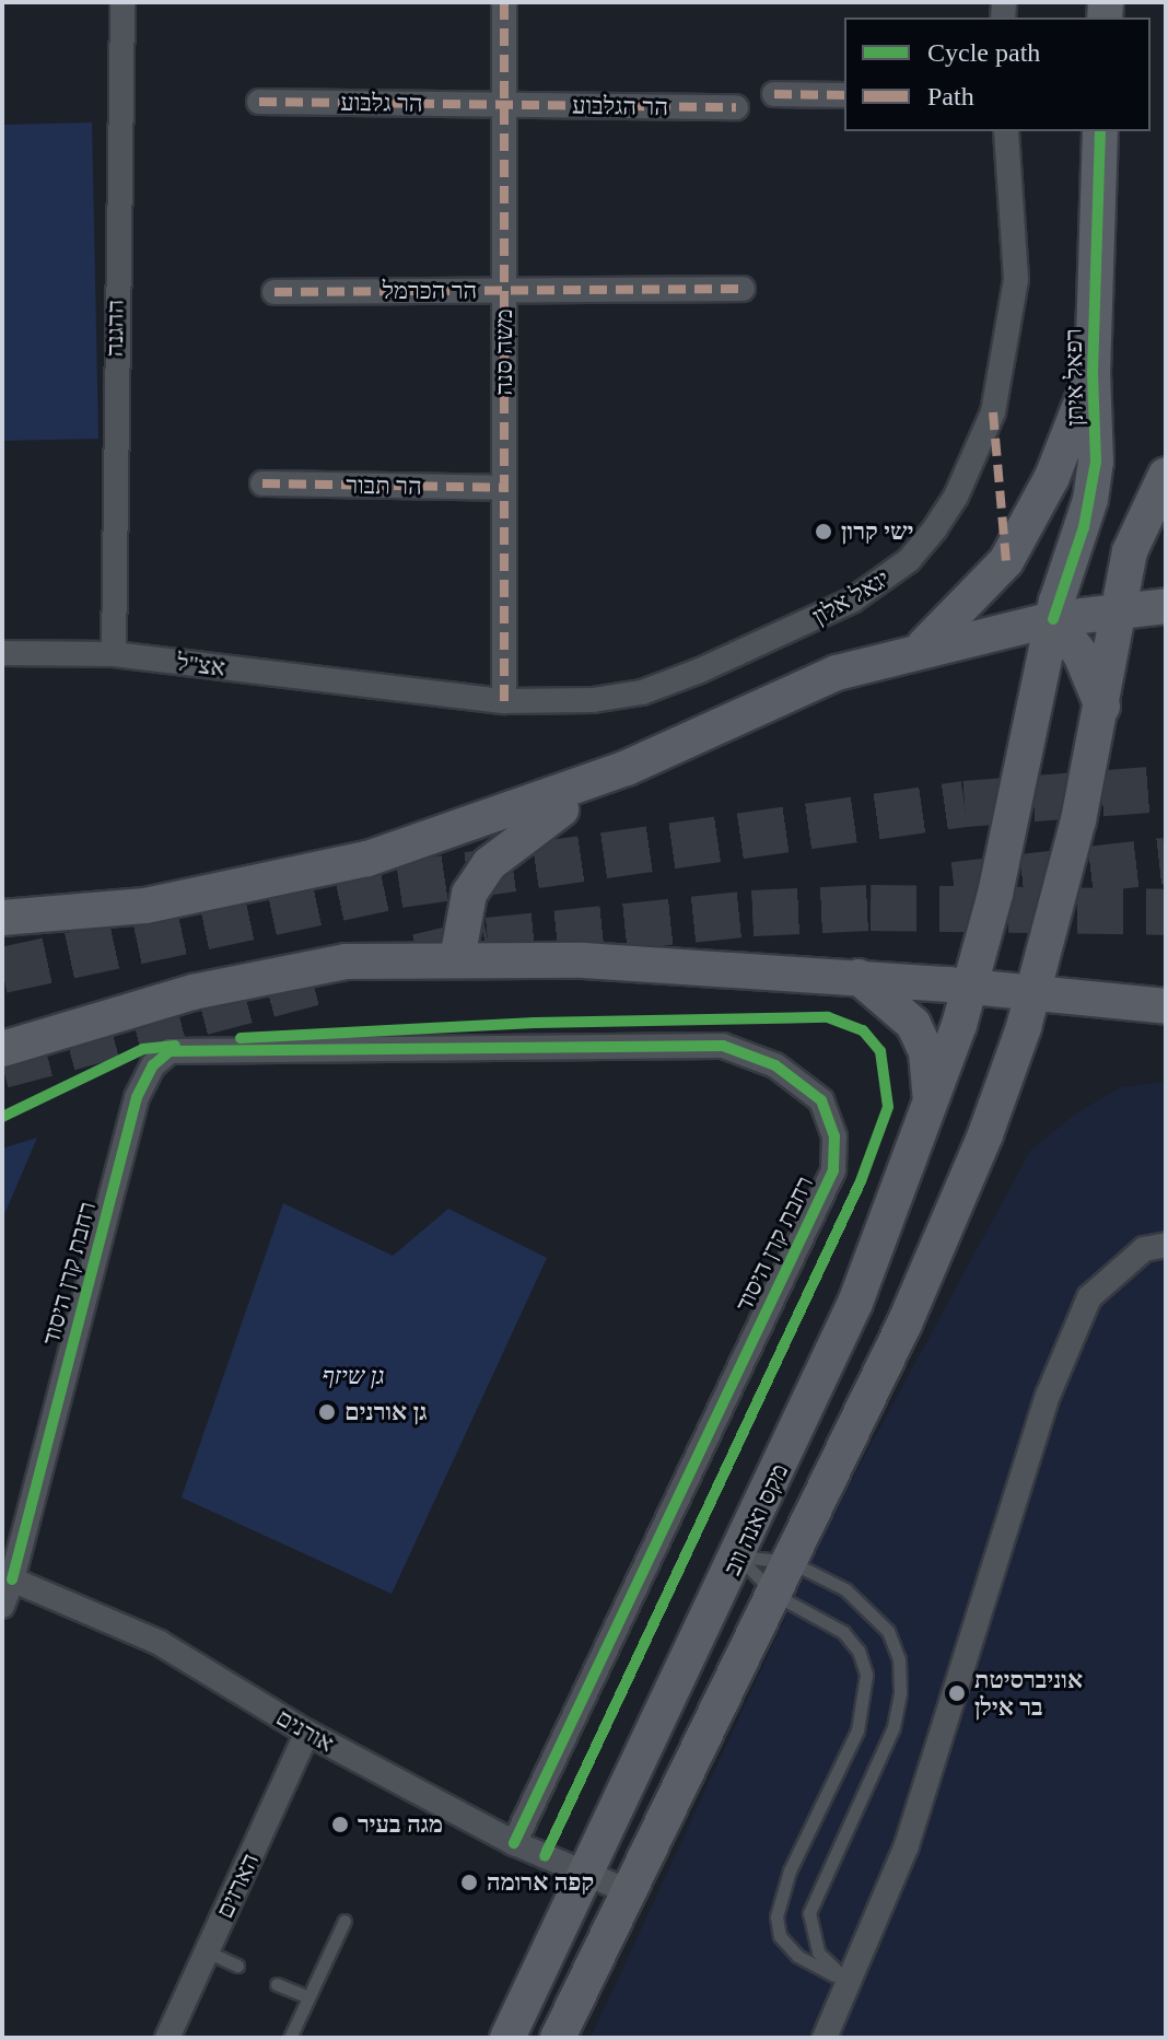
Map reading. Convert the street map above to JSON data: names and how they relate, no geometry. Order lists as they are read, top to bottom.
{
  "streets": {
    "main road": ["רפאל איתן", "מקס ואנה ווב"],
    "street": [
      "הר גלבוע",
      "הר הגלבוע",
      "הר הכרמל",
      "ההגנה",
      "משה סנה",
      "הר תבור",
      "יגאל אלון",
      "אצ\"ל",
      "רחבת קרן היסוד",
      "אורנים",
      "הארזים"
    ]
  },
  "crossings": [
    ["הר גלבוע", "הר הגלבוע"],
    ["הר גלבוע", "משה סנה"],
    ["הר הגלבוע", "משה סנה"],
    ["הר הכרמל", "משה סנה"],
    ["ההגנה", "אצ\"ל"],
    ["משה סנה", "הר תבור"],
    ["משה סנה", "יגאל אלון"],
    ["רפאל איתן", "מקס ואנה ווב"],
    ["יגאל אלון", "אצ\"ל"],
    ["רחבת קרן היסוד", "אורנים"],
    ["מקס ואנה ווב", "אורנים"],
    ["אורנים", "הארזים"]
  ],
  "parks": ["גן שיזף"],
  "places": [
    "ישי קרון",
    "גן אורנים",
    "אוניברסיטת בר אילן",
    "מגה בעיר",
    "קפה ארומה"
  ],
  "legend": ["Cycle path", "Path"]
}
